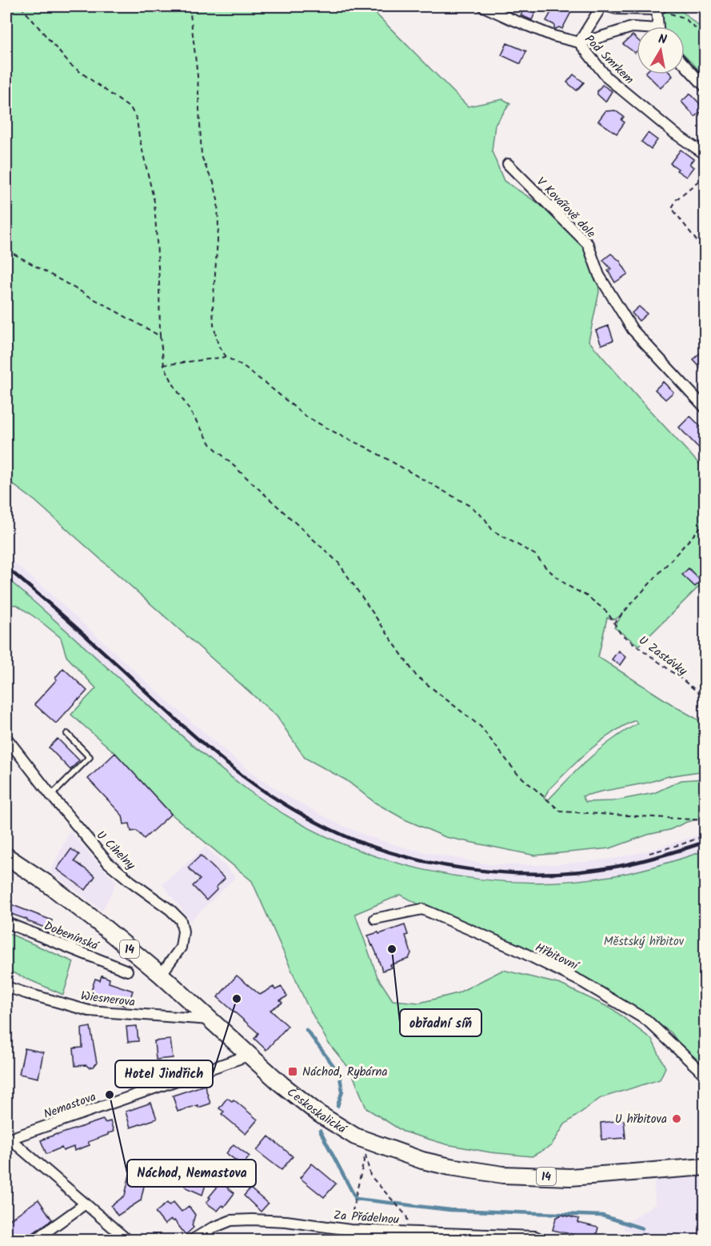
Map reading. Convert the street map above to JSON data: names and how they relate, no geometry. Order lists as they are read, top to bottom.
{
  "streets": {
    "main road": ["14", "Českoskalická"],
    "street": [
      "Pod Smrkem",
      "V Kovářově dole",
      "U Cihelny",
      "Dobenínská",
      "Hřbitovní",
      "Wiesnerova",
      "Nemastova",
      "Za Přádelnou"
    ],
    "path": ["U Zastávky"]
  },
  "crossings": [
    ["U Cihelny", "Českoskalická"],
    ["Wiesnerova", "Českoskalická"],
    ["Nemastova", "Českoskalická"]
  ],
  "parks": ["Městský hřbitov"],
  "places": {
    "other": [
      "obřadní síň",
      "Hotel Jindřich",
      "Náchod, Nemastova",
      "U hřbitova"
    ],
    "transit": ["Náchod, Rybárna"]
  },
  "north": "top"
}
